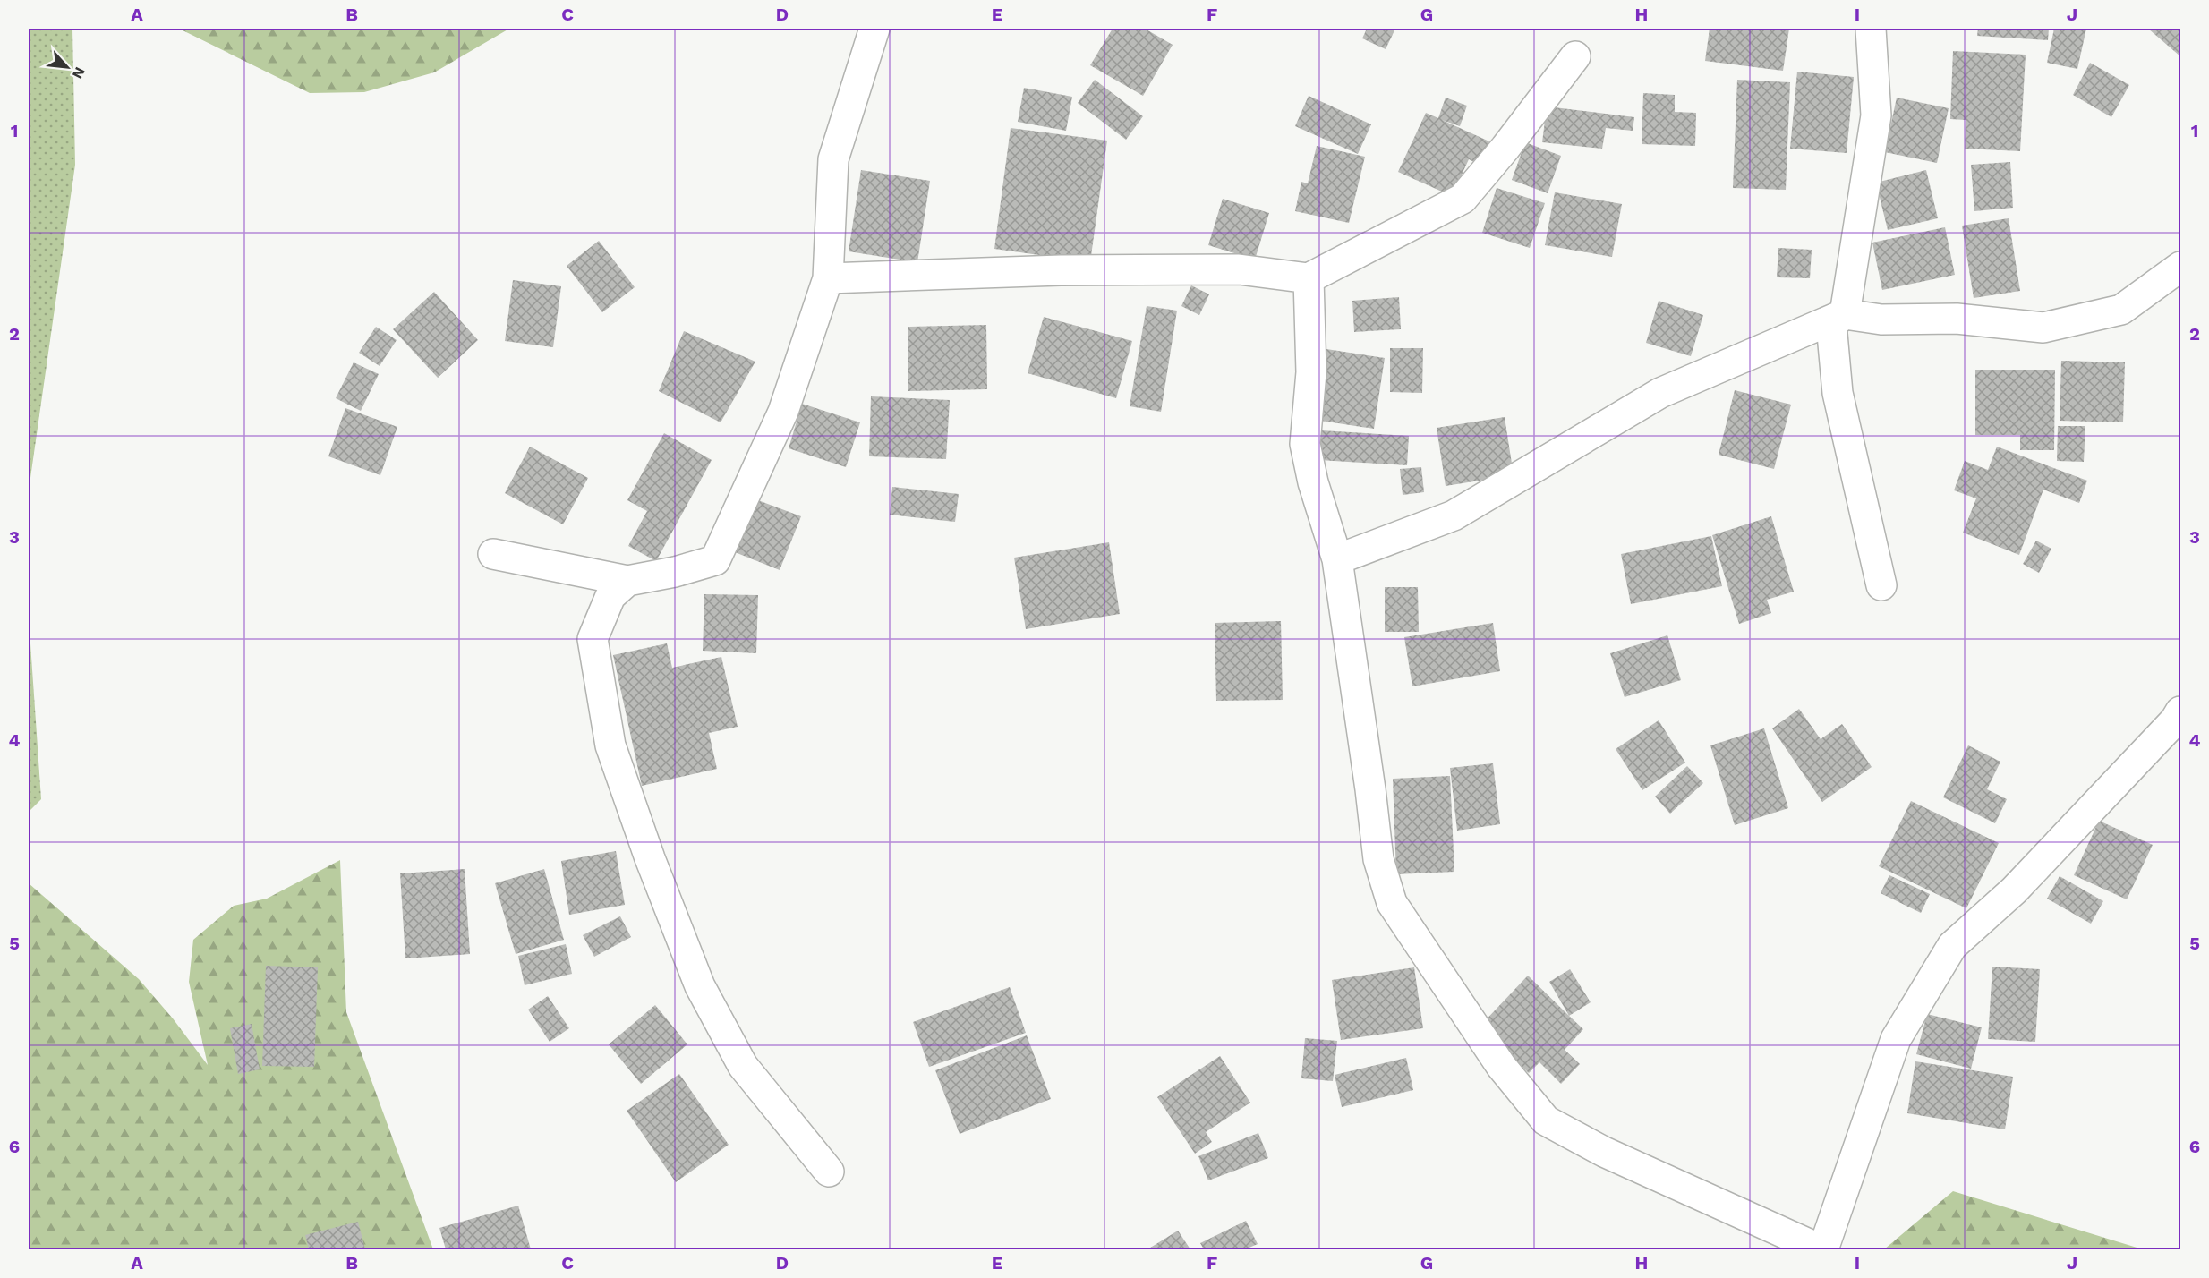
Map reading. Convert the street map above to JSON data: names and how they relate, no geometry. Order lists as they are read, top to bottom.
{
  "north": "bottom right",
  "grid": {
    "columns": [
      "A",
      "B",
      "C",
      "D",
      "E",
      "F",
      "G",
      "H",
      "I",
      "J"
    ],
    "rows": [
      "1",
      "2",
      "3",
      "4",
      "5",
      "6"
    ]
  }
}
